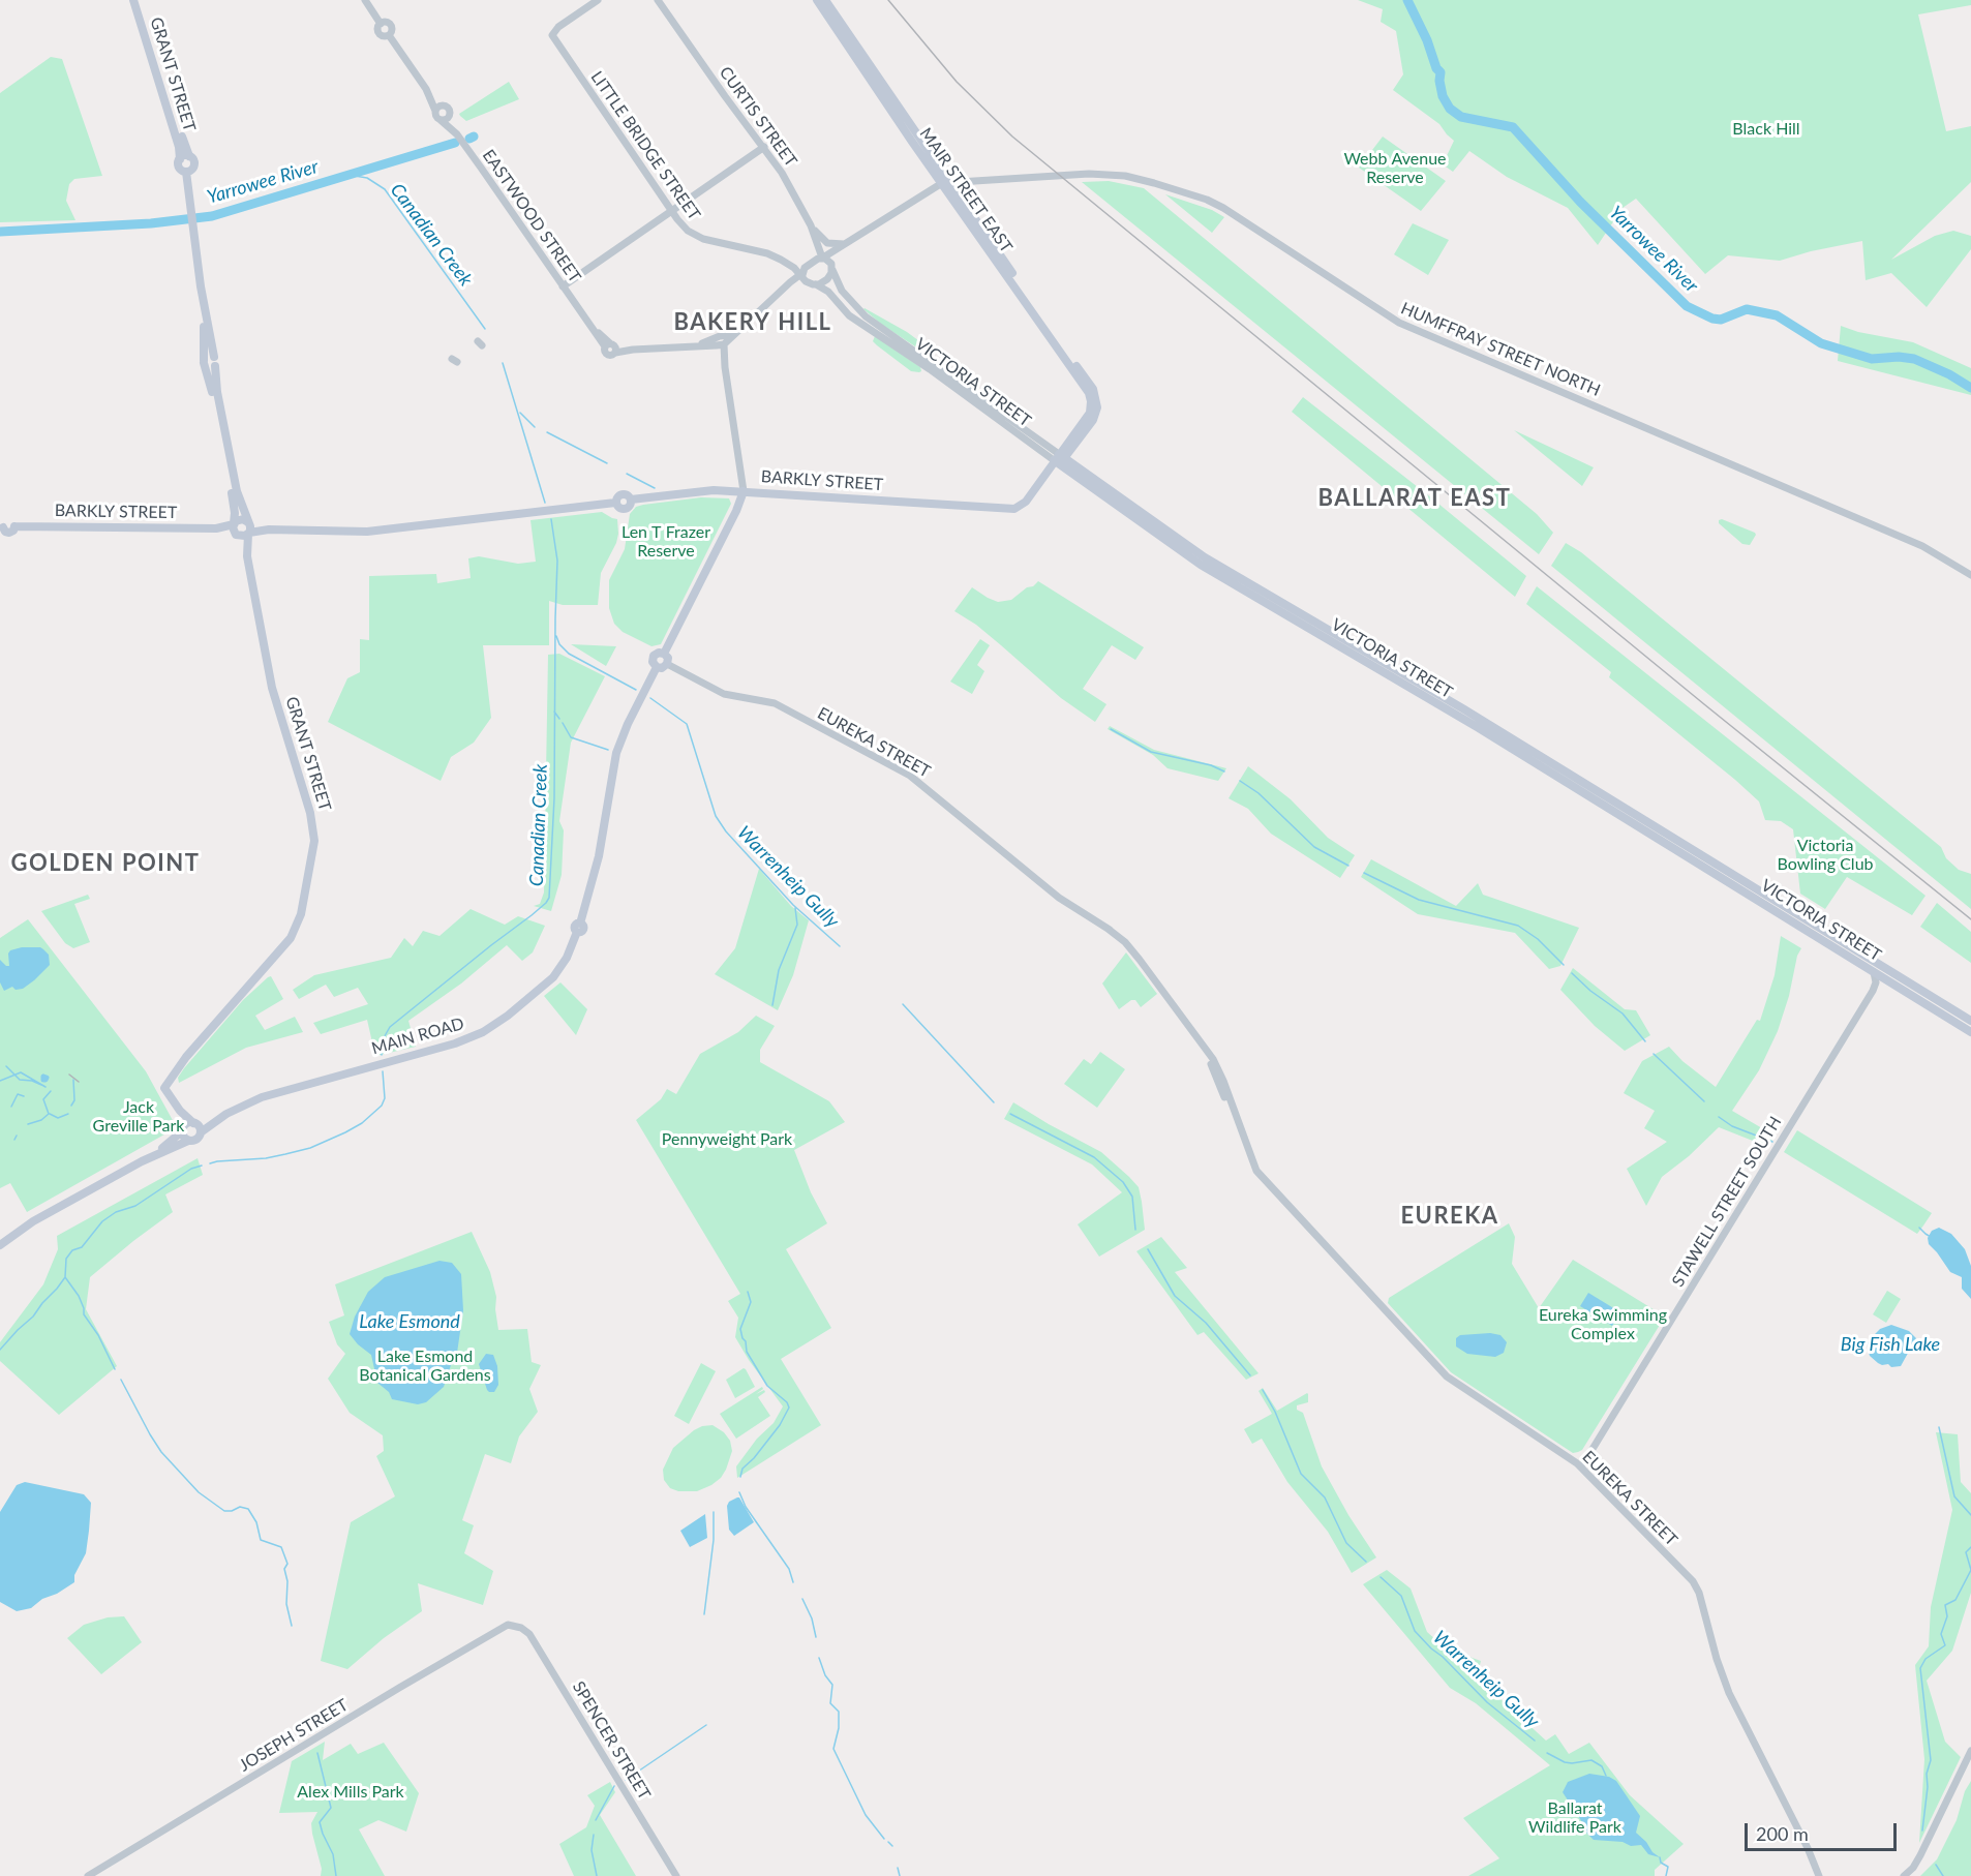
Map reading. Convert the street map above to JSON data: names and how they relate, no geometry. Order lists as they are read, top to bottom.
{
  "streets": {
    "main road": [
      "GRANT STREET",
      "MAIR STREET EAST",
      "VICTORIA STREET",
      "BARKLY STREET",
      "MAIN ROAD"
    ],
    "street": [
      "CURTIS STREET",
      "LITTLE BRIDGE STREET",
      "EASTWOOD STREET",
      "HUMFFRAY STREET NORTH",
      "EUREKA STREET",
      "STAWELL STREET SOUTH",
      "JOSEPH STREET",
      "SPENCER STREET"
    ]
  },
  "crossings": [
    ["GRANT STREET", "BARKLY STREET"],
    ["CURTIS STREET", "LITTLE BRIDGE STREET"],
    ["CURTIS STREET", "HUMFFRAY STREET NORTH"],
    ["CURTIS STREET", "VICTORIA STREET"],
    ["LITTLE BRIDGE STREET", "HUMFFRAY STREET NORTH"],
    ["LITTLE BRIDGE STREET", "VICTORIA STREET"],
    ["MAIR STREET EAST", "HUMFFRAY STREET NORTH"],
    ["MAIR STREET EAST", "VICTORIA STREET"],
    ["MAIR STREET EAST", "BARKLY STREET"],
    ["HUMFFRAY STREET NORTH", "VICTORIA STREET"],
    ["VICTORIA STREET", "BARKLY STREET"],
    ["VICTORIA STREET", "STAWELL STREET SOUTH"],
    ["EUREKA STREET", "MAIN ROAD"],
    ["EUREKA STREET", "STAWELL STREET SOUTH"],
    ["JOSEPH STREET", "SPENCER STREET"]
  ],
  "districts": [
    "BAKERY HILL",
    "BALLARAT EAST",
    "GOLDEN POINT",
    "EUREKA"
  ],
  "water": [
    "Yarrowee River",
    "Canadian Creek",
    "Warrenheip Gully",
    "Lake Esmond",
    "Big Fish Lake"
  ],
  "parks": [
    "Black Hill",
    "Webb Avenue Reserve",
    "Len T Frazer Reserve",
    "Victoria Bowling Club",
    "Jack Greville Park",
    "Pennyweight Park",
    "Eureka Swimming Complex",
    "Lake Esmond Botanical Gardens",
    "Alex Mills Park",
    "Ballarat Wildlife Park"
  ],
  "scale_bar": "200 m"
}
